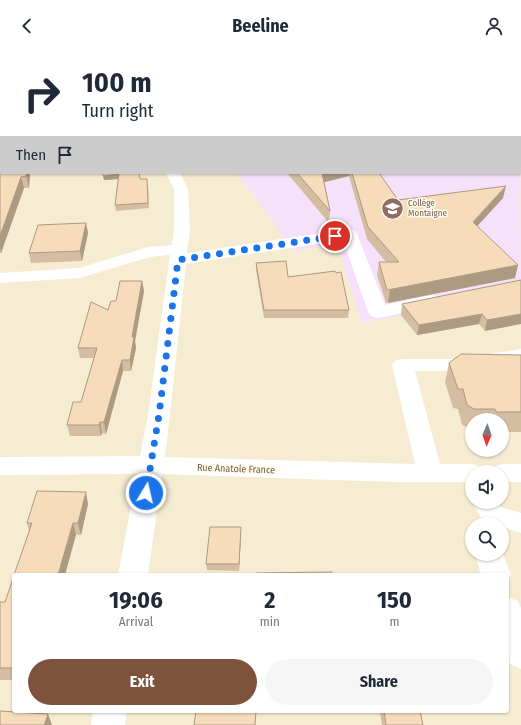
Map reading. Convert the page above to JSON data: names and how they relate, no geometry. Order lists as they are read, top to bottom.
{
  "streets": {
    "street": ["Rue Anatole France"]
  },
  "places": {
    "school or university": ["Collège Montaigne"]
  },
  "north": "bottom",
  "page": {
    "header": "Beeline",
    "turn": ["100 m", "Turn right"],
    "then": "Then",
    "eta": [
      "19:06",
      "Arrival",
      "2",
      "min",
      "150",
      "m"
    ],
    "buttons": ["Exit", "Share"]
  }
}
